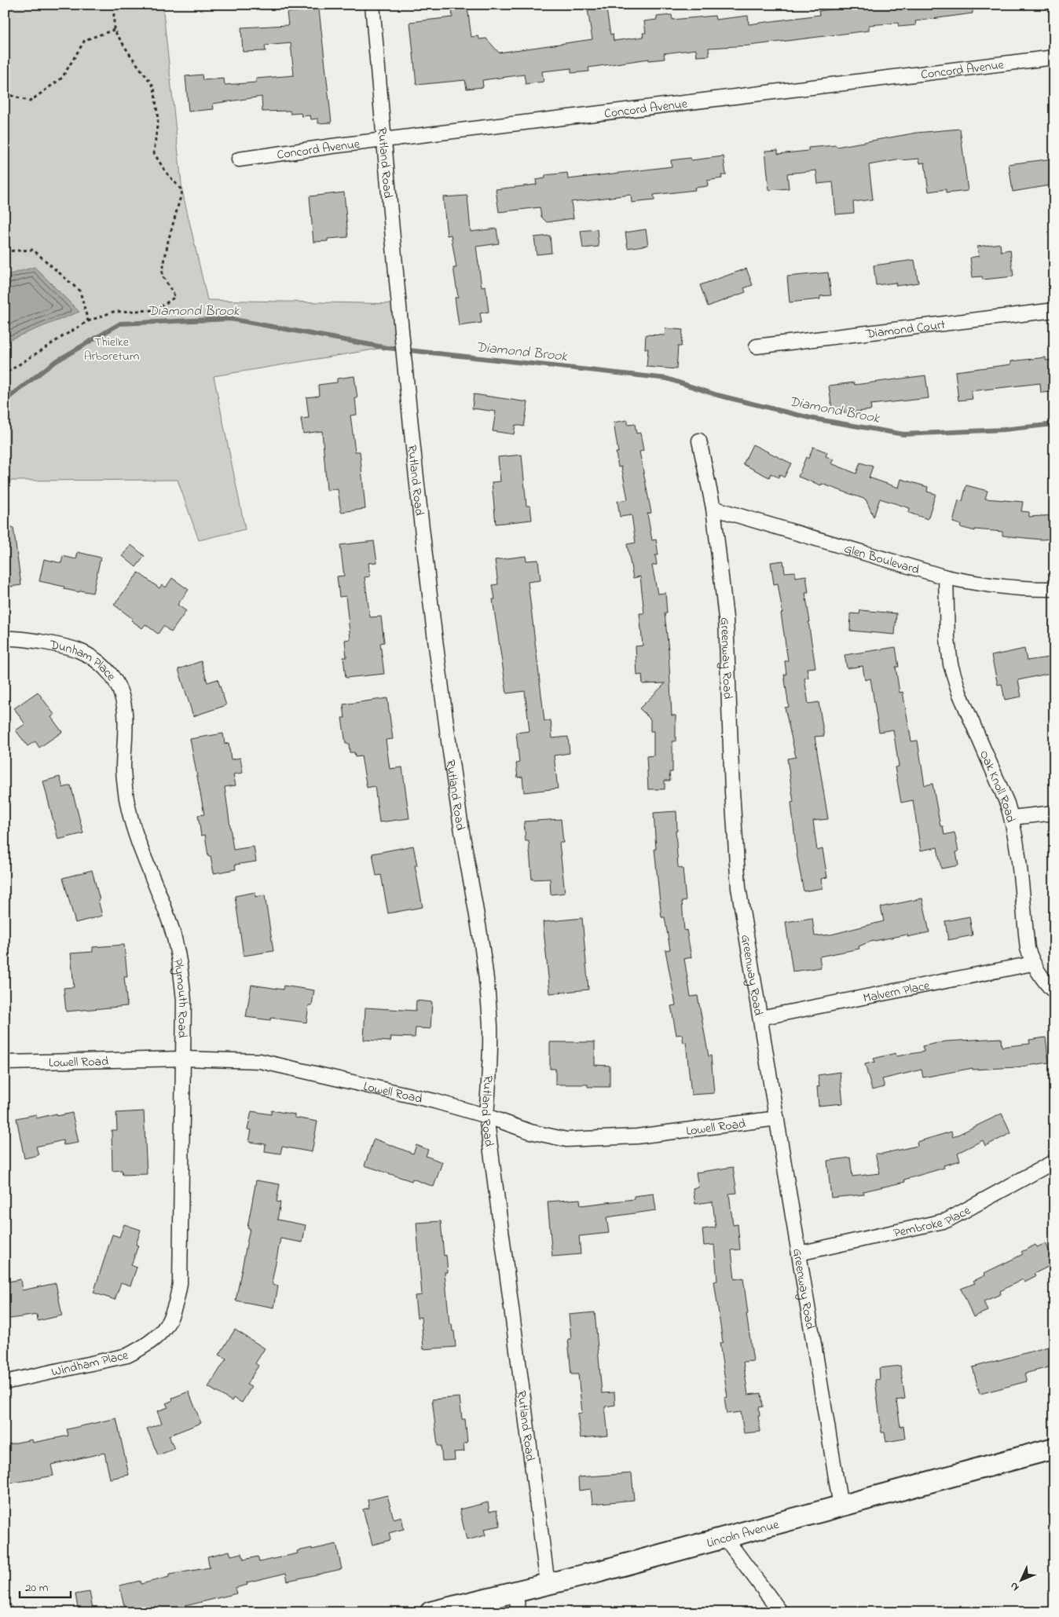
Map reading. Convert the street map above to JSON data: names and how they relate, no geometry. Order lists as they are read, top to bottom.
{
  "streets": {
    "main road": ["Lincoln Avenue"],
    "street": [
      "Concord Avenue",
      "Rutland Road",
      "Diamond Court",
      "Glen Boulevard",
      "Greenway Road",
      "Dunham Place",
      "Oak Knoll Road",
      "Malvern Place",
      "Plymouth Road",
      "Lowell Road",
      "Pembroke Place",
      "Windham Place"
    ]
  },
  "crossings": [
    ["Concord Avenue", "Rutland Road"],
    ["Rutland Road", "Lowell Road"],
    ["Rutland Road", "Lincoln Avenue"],
    ["Glen Boulevard", "Greenway Road"],
    ["Glen Boulevard", "Oak Knoll Road"],
    ["Greenway Road", "Malvern Place"],
    ["Greenway Road", "Lowell Road"],
    ["Greenway Road", "Pembroke Place"],
    ["Greenway Road", "Lincoln Avenue"],
    ["Dunham Place", "Plymouth Road"],
    ["Oak Knoll Road", "Malvern Place"],
    ["Plymouth Road", "Lowell Road"],
    ["Plymouth Road", "Windham Place"]
  ],
  "water": ["Diamond Brook"],
  "parks": ["Thielke Arboretum"],
  "scale_bar": "20 m",
  "north": "bottom left"
}
